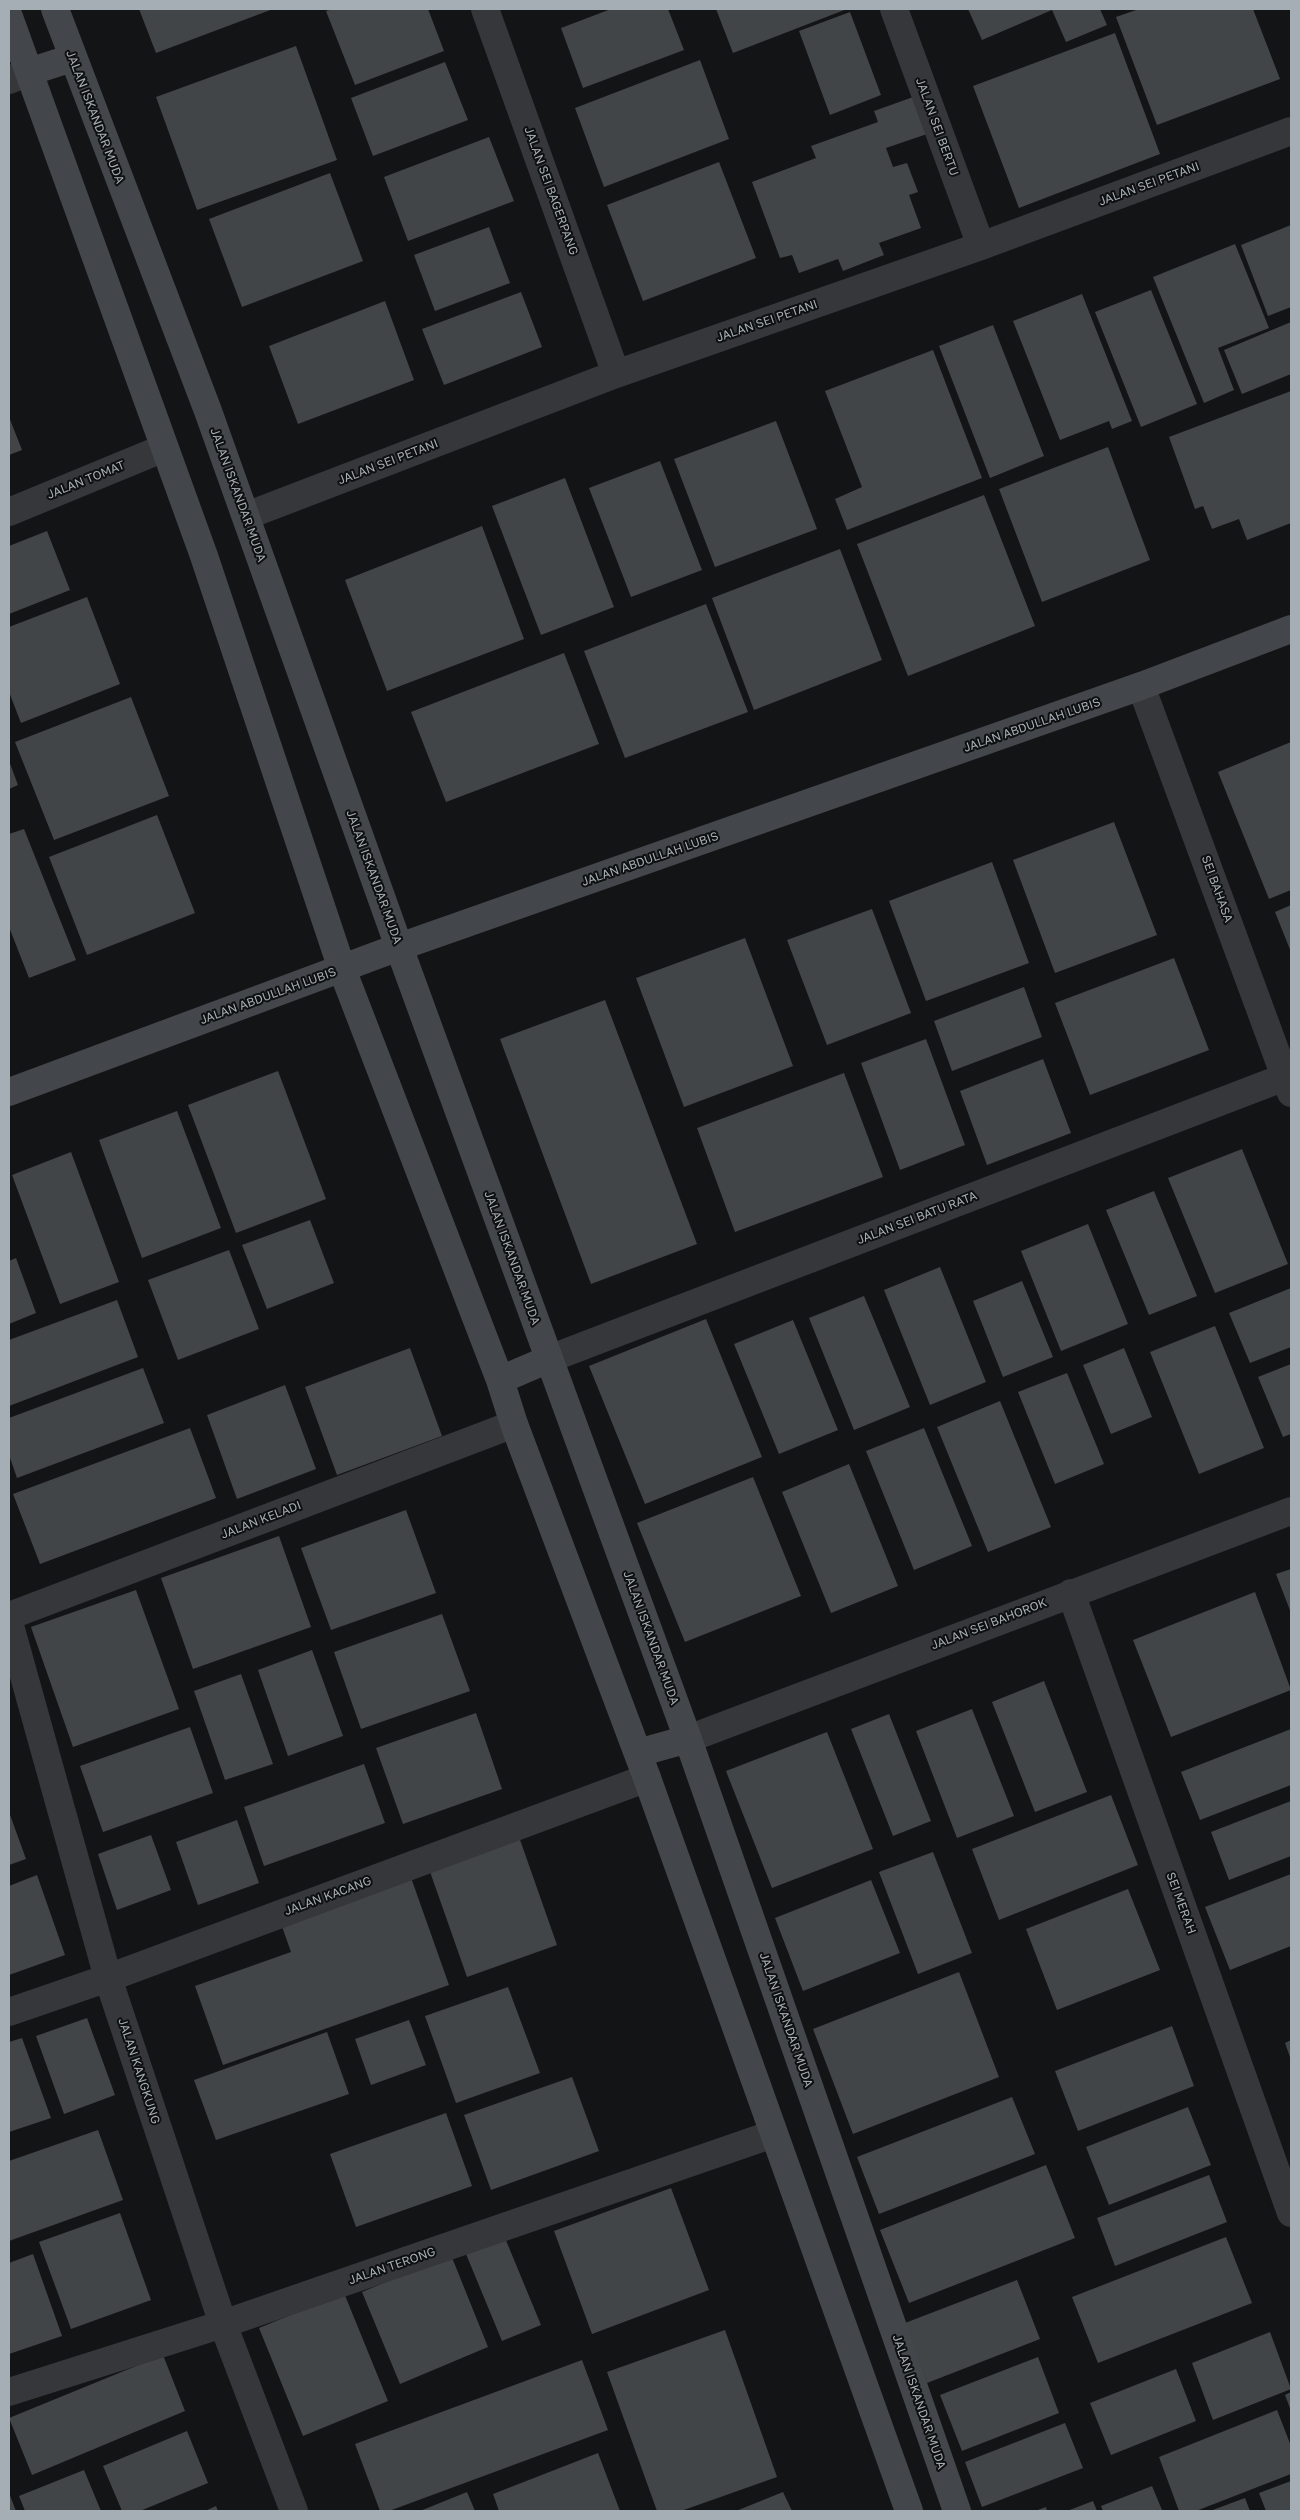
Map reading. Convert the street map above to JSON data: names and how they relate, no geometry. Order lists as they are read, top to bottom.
{
  "streets": {
    "main road": ["JALAN ISKANDAR MUDA", "JALAN ABDULLAH LUBIS"],
    "street": [
      "JALAN SEI BERTU",
      "JALAN SEI PETANI",
      "JALAN SEI BAGERPANG",
      "JALAN TOMAT",
      "SEI BAHASA",
      "JALAN SEI BATU RATA",
      "JALAN KELADI",
      "JALAN SEI BAHOROK",
      "JALAN KACANG",
      "SEI MERAH",
      "JALAN KANGKUNG",
      "JALAN TERONG"
    ]
  },
  "crossings": [
    ["JALAN ISKANDAR MUDA", "JALAN SEI PETANI"],
    ["JALAN ISKANDAR MUDA", "JALAN ABDULLAH LUBIS"],
    ["JALAN ISKANDAR MUDA", "JALAN SEI BATU RATA"],
    ["JALAN ISKANDAR MUDA", "JALAN SEI BAHOROK"],
    ["JALAN SEI BERTU", "JALAN SEI PETANI"],
    ["JALAN SEI PETANI", "JALAN SEI BAGERPANG"],
    ["JALAN ABDULLAH LUBIS", "SEI BAHASA"],
    ["SEI BAHASA", "JALAN SEI BATU RATA"],
    ["JALAN SEI BAHOROK", "SEI MERAH"],
    ["JALAN KACANG", "JALAN KANGKUNG"],
    ["JALAN KANGKUNG", "JALAN TERONG"]
  ]
}
